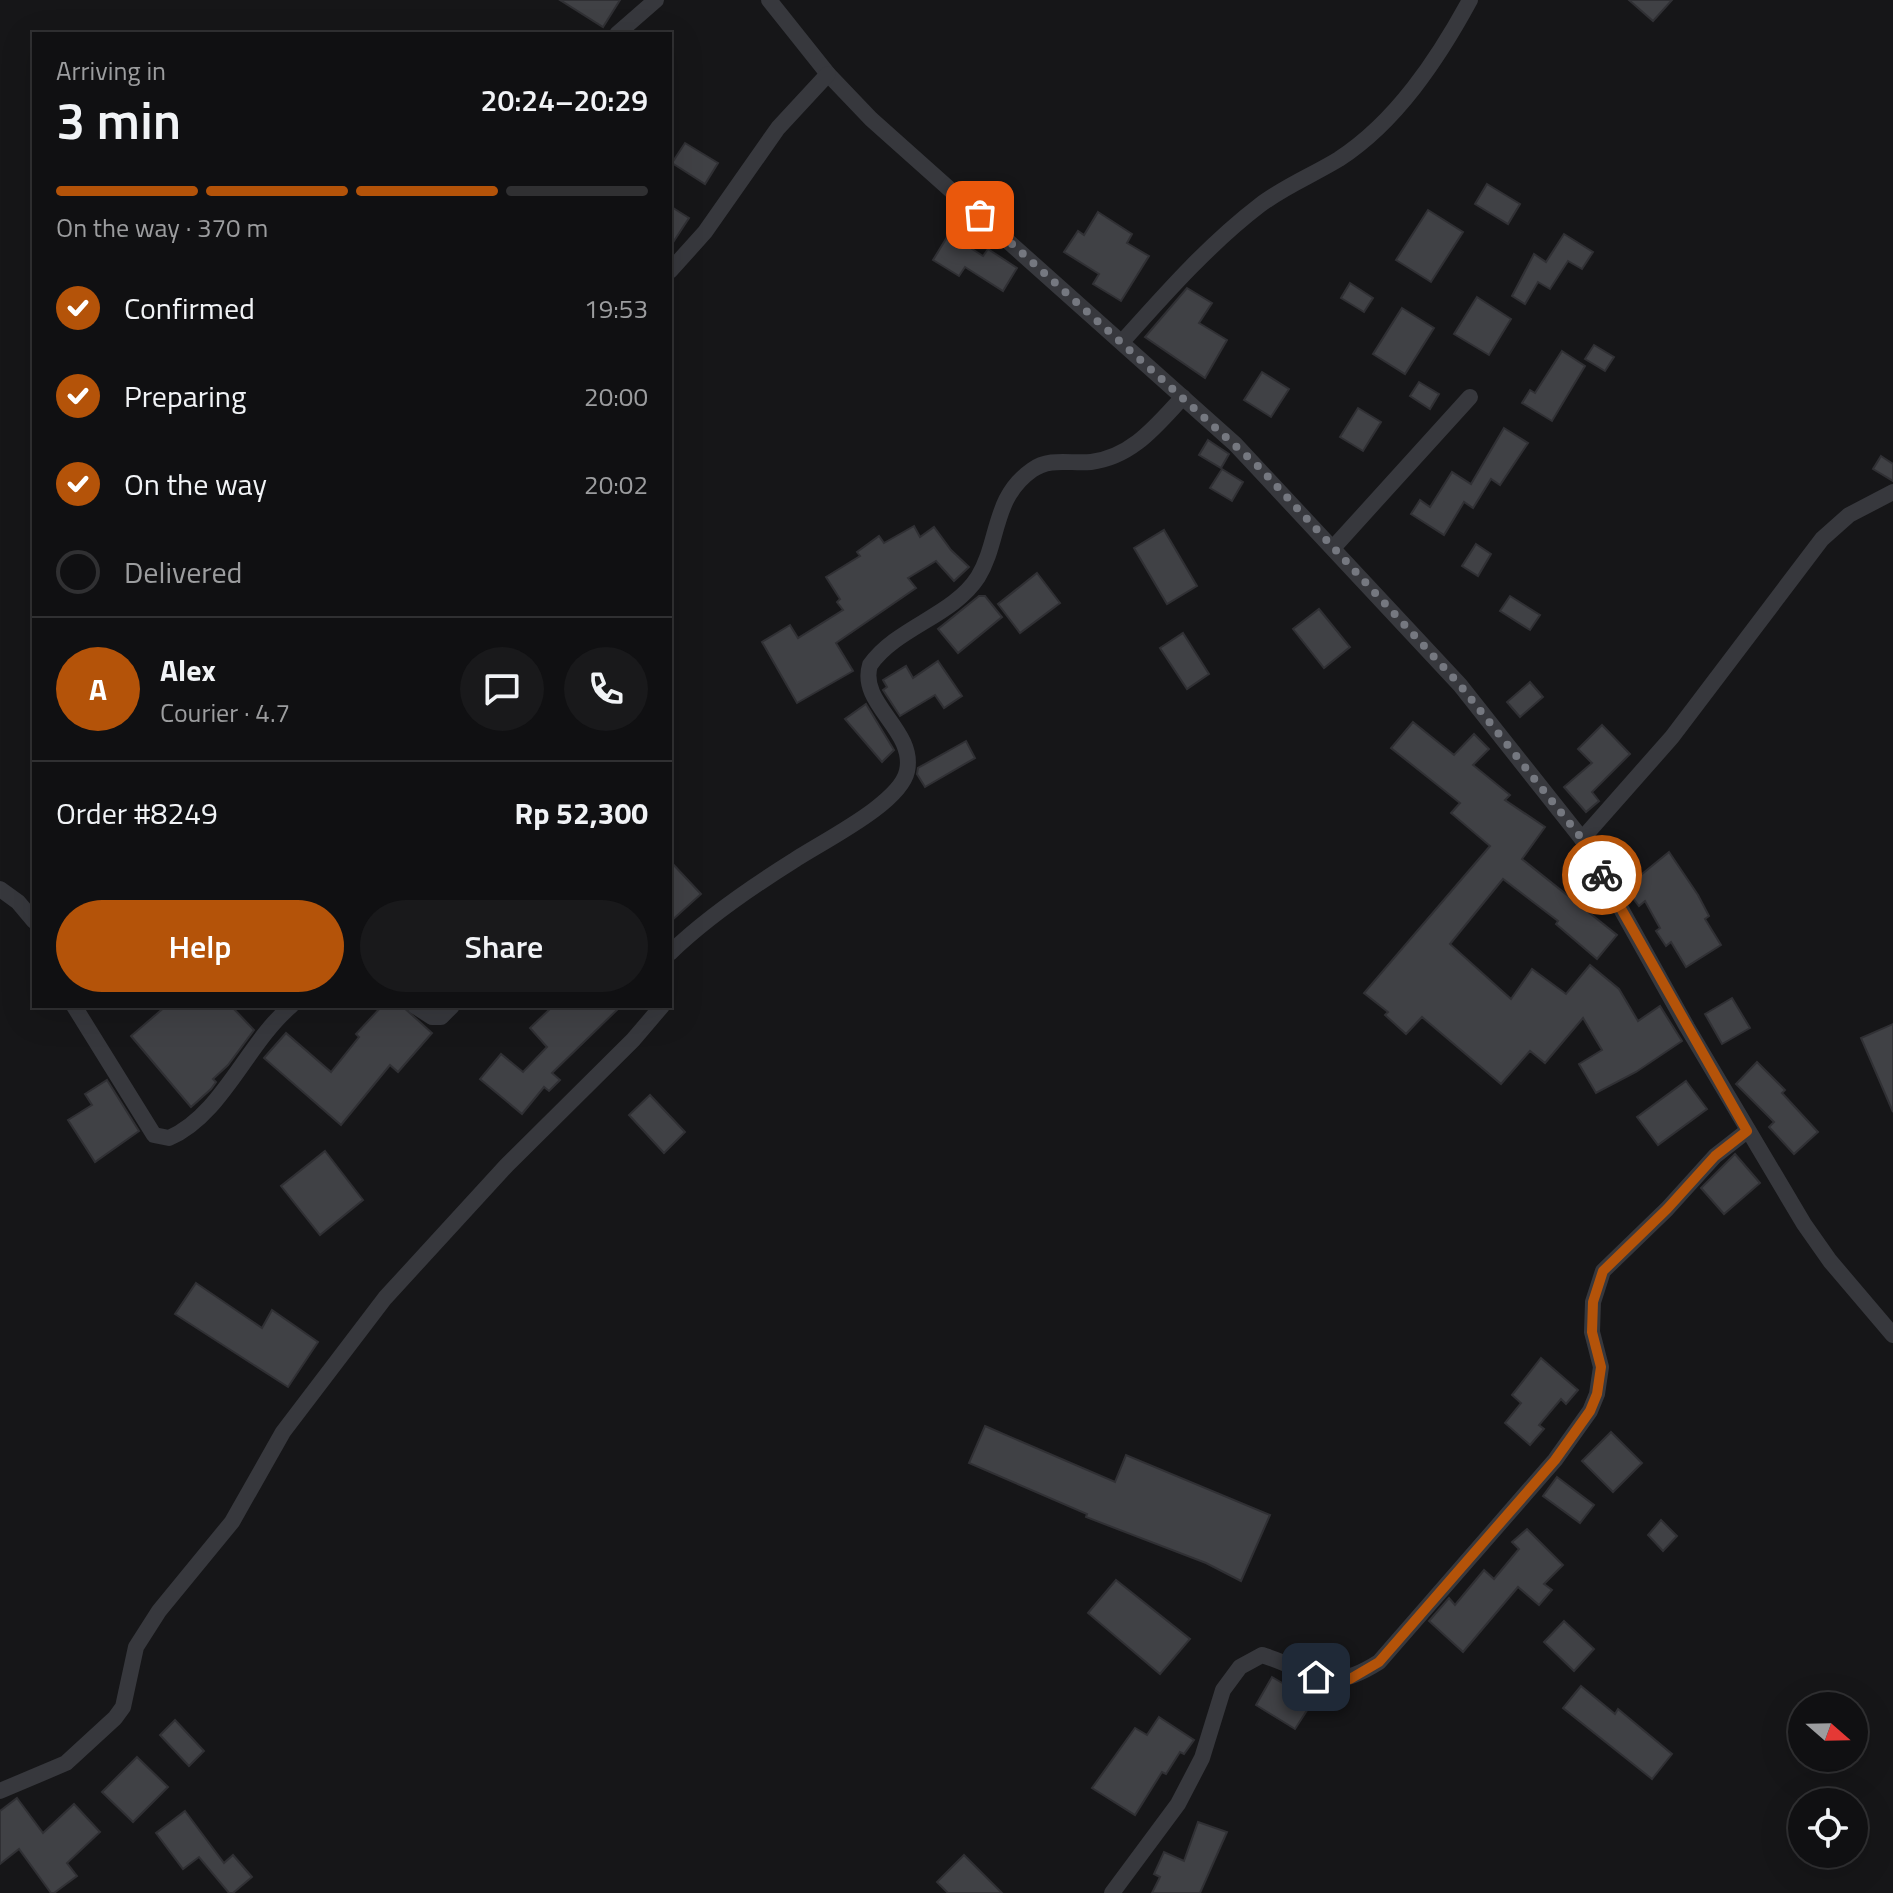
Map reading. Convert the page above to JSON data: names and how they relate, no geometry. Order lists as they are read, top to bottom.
{
  "north": "right",
  "page": {
    "heading": ["3 min", "Arriving in", "20:24–20:29"],
    "panel": [
      "Alex",
      "Courier · 4.7",
      "Order #8249",
      "Rp 52,300"
    ],
    "bar": "On the way · 370 m",
    "list": [
      ["Confirmed", "19:53"],
      ["Preparing", "20:00"],
      ["On the way", "20:02"],
      "Delivered"
    ],
    "round": "A",
    "buttons": ["Help", "Share"]
  }
}
